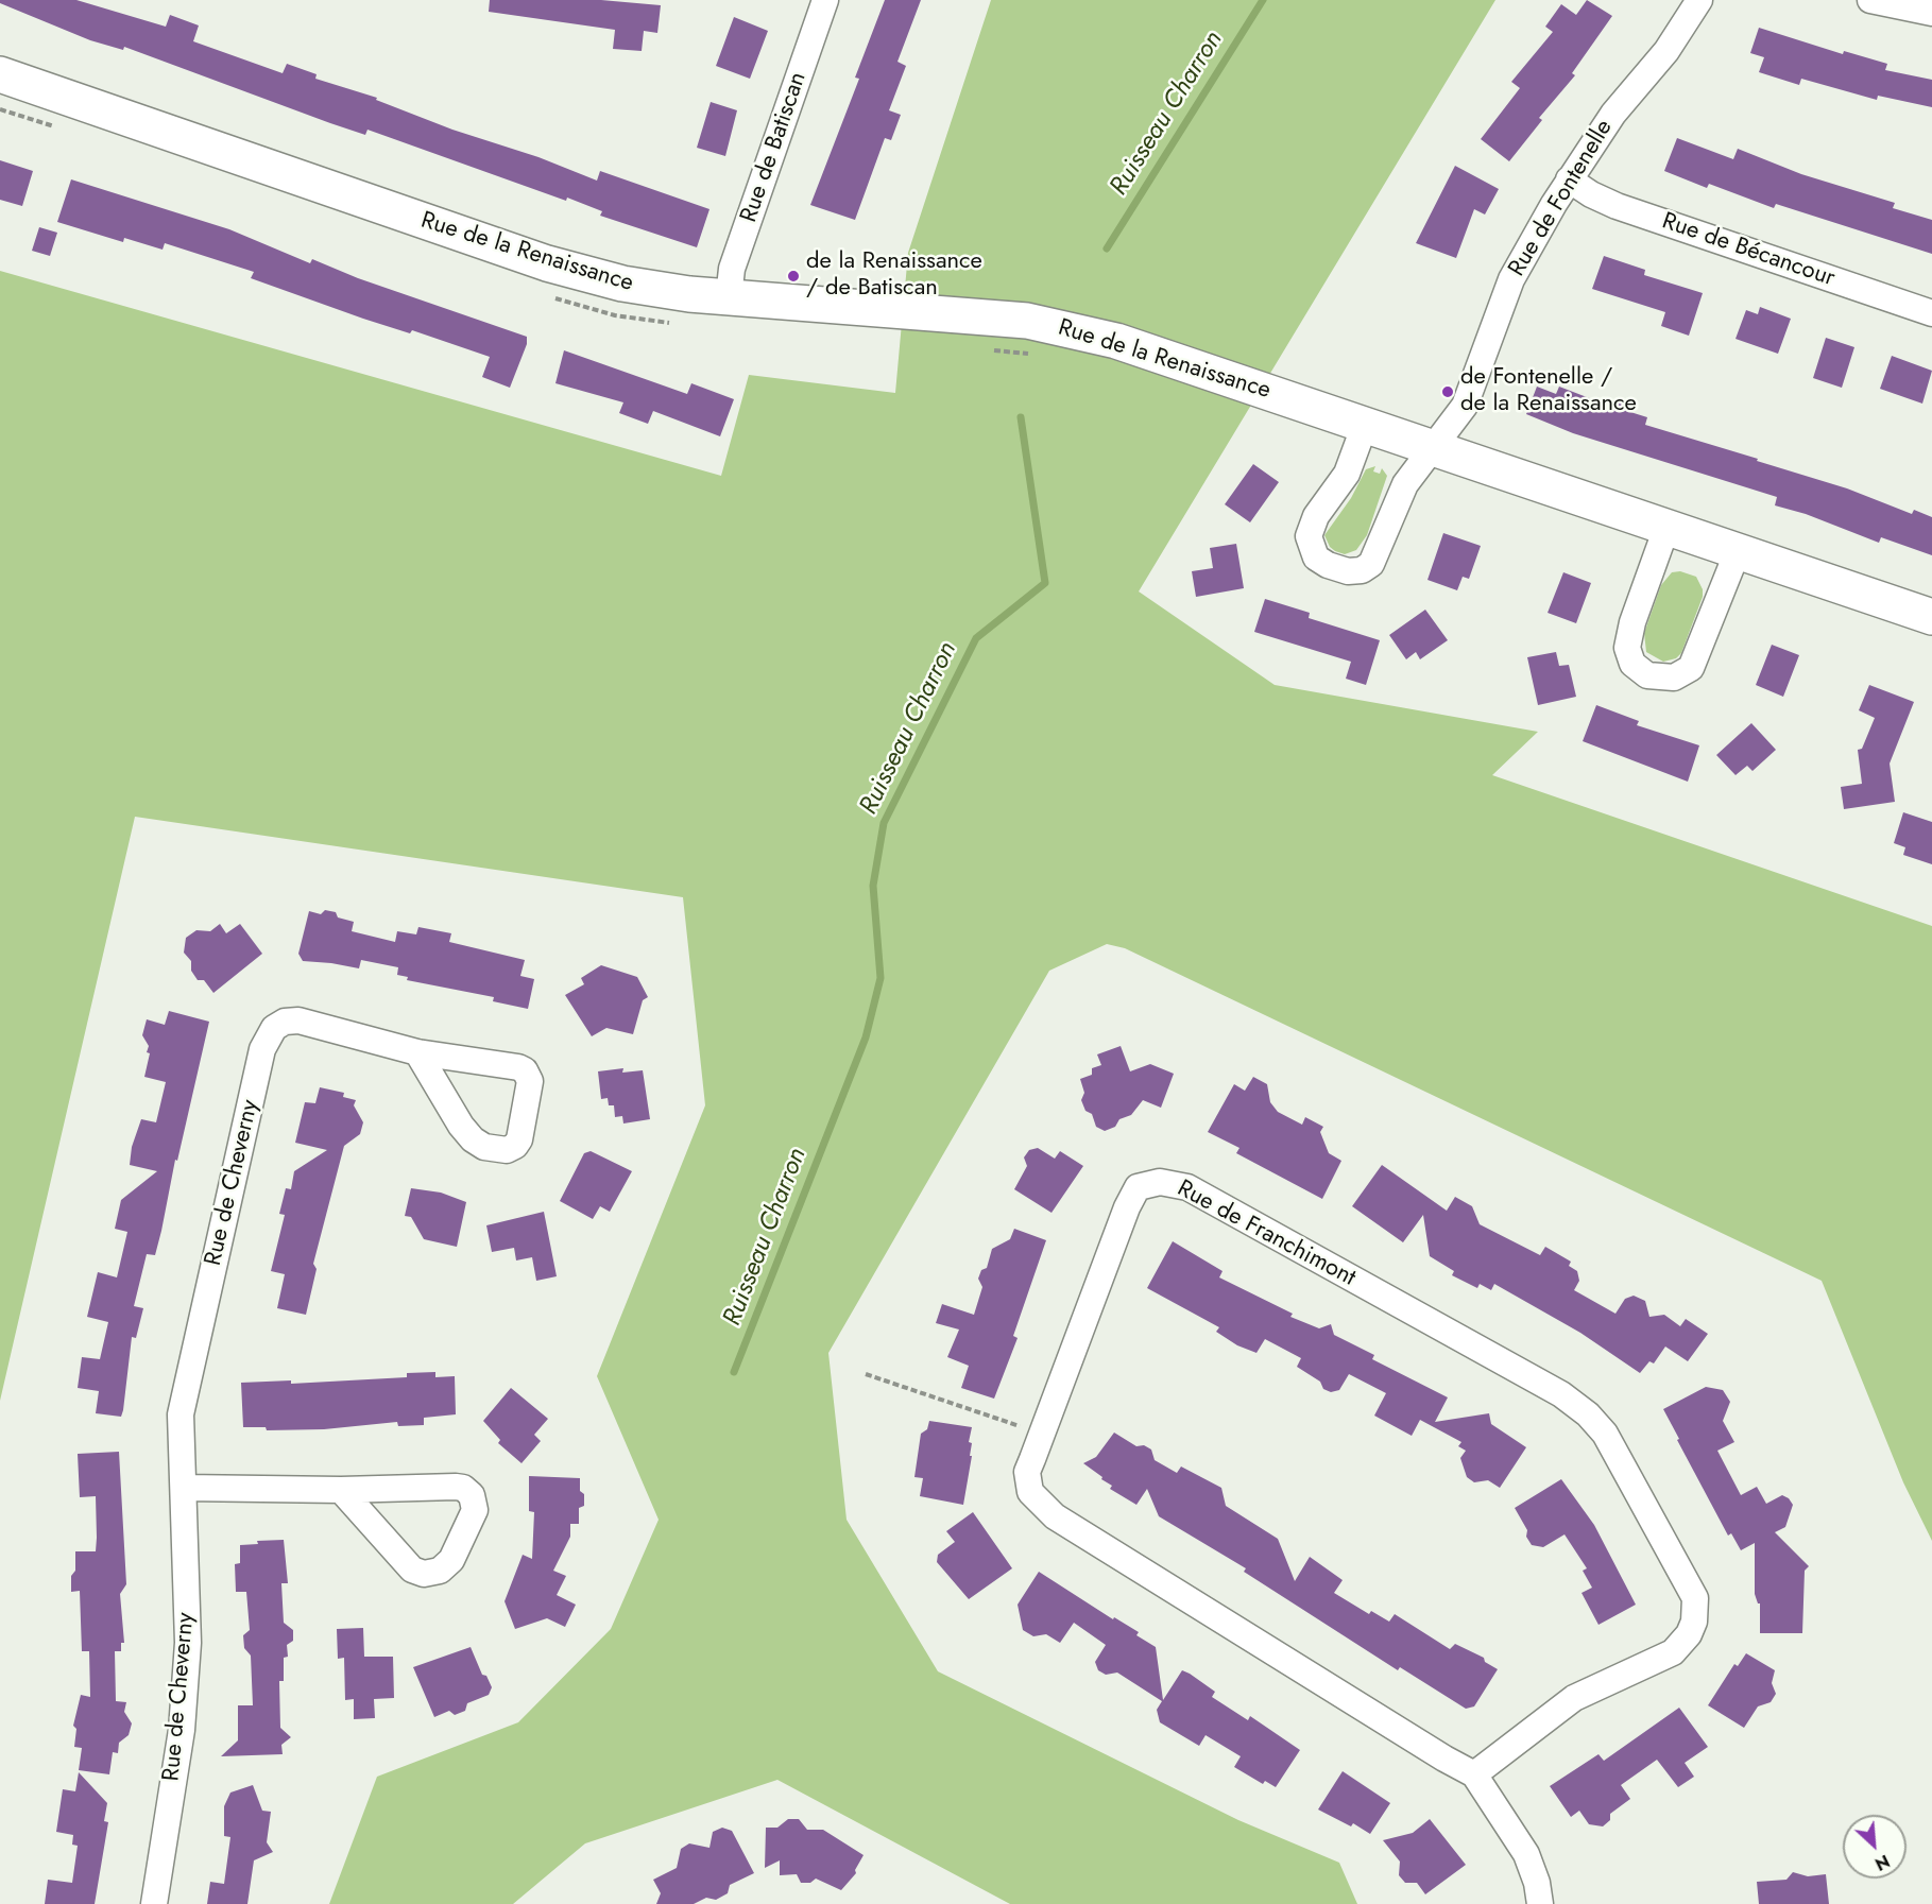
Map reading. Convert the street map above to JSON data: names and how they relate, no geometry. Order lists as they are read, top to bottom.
{
  "streets": {
    "street": [
      "Rue de Batiscan",
      "Rue de Fontenelle",
      "Rue de Bécancour",
      "Rue de la Renaissance",
      "Rue de Cheverny",
      "Rue de Franchimont"
    ]
  },
  "crossings": [
    ["Rue de Batiscan", "Rue de la Renaissance"],
    ["Rue de Fontenelle", "Rue de Bécancour"],
    ["Rue de Fontenelle", "Rue de la Renaissance"]
  ],
  "water": ["Ruisseau Charron"],
  "places": ["de la Renaissance / de Batiscan", "de Fontenelle / de la Renaissance"],
  "north": "bottom right"
}
